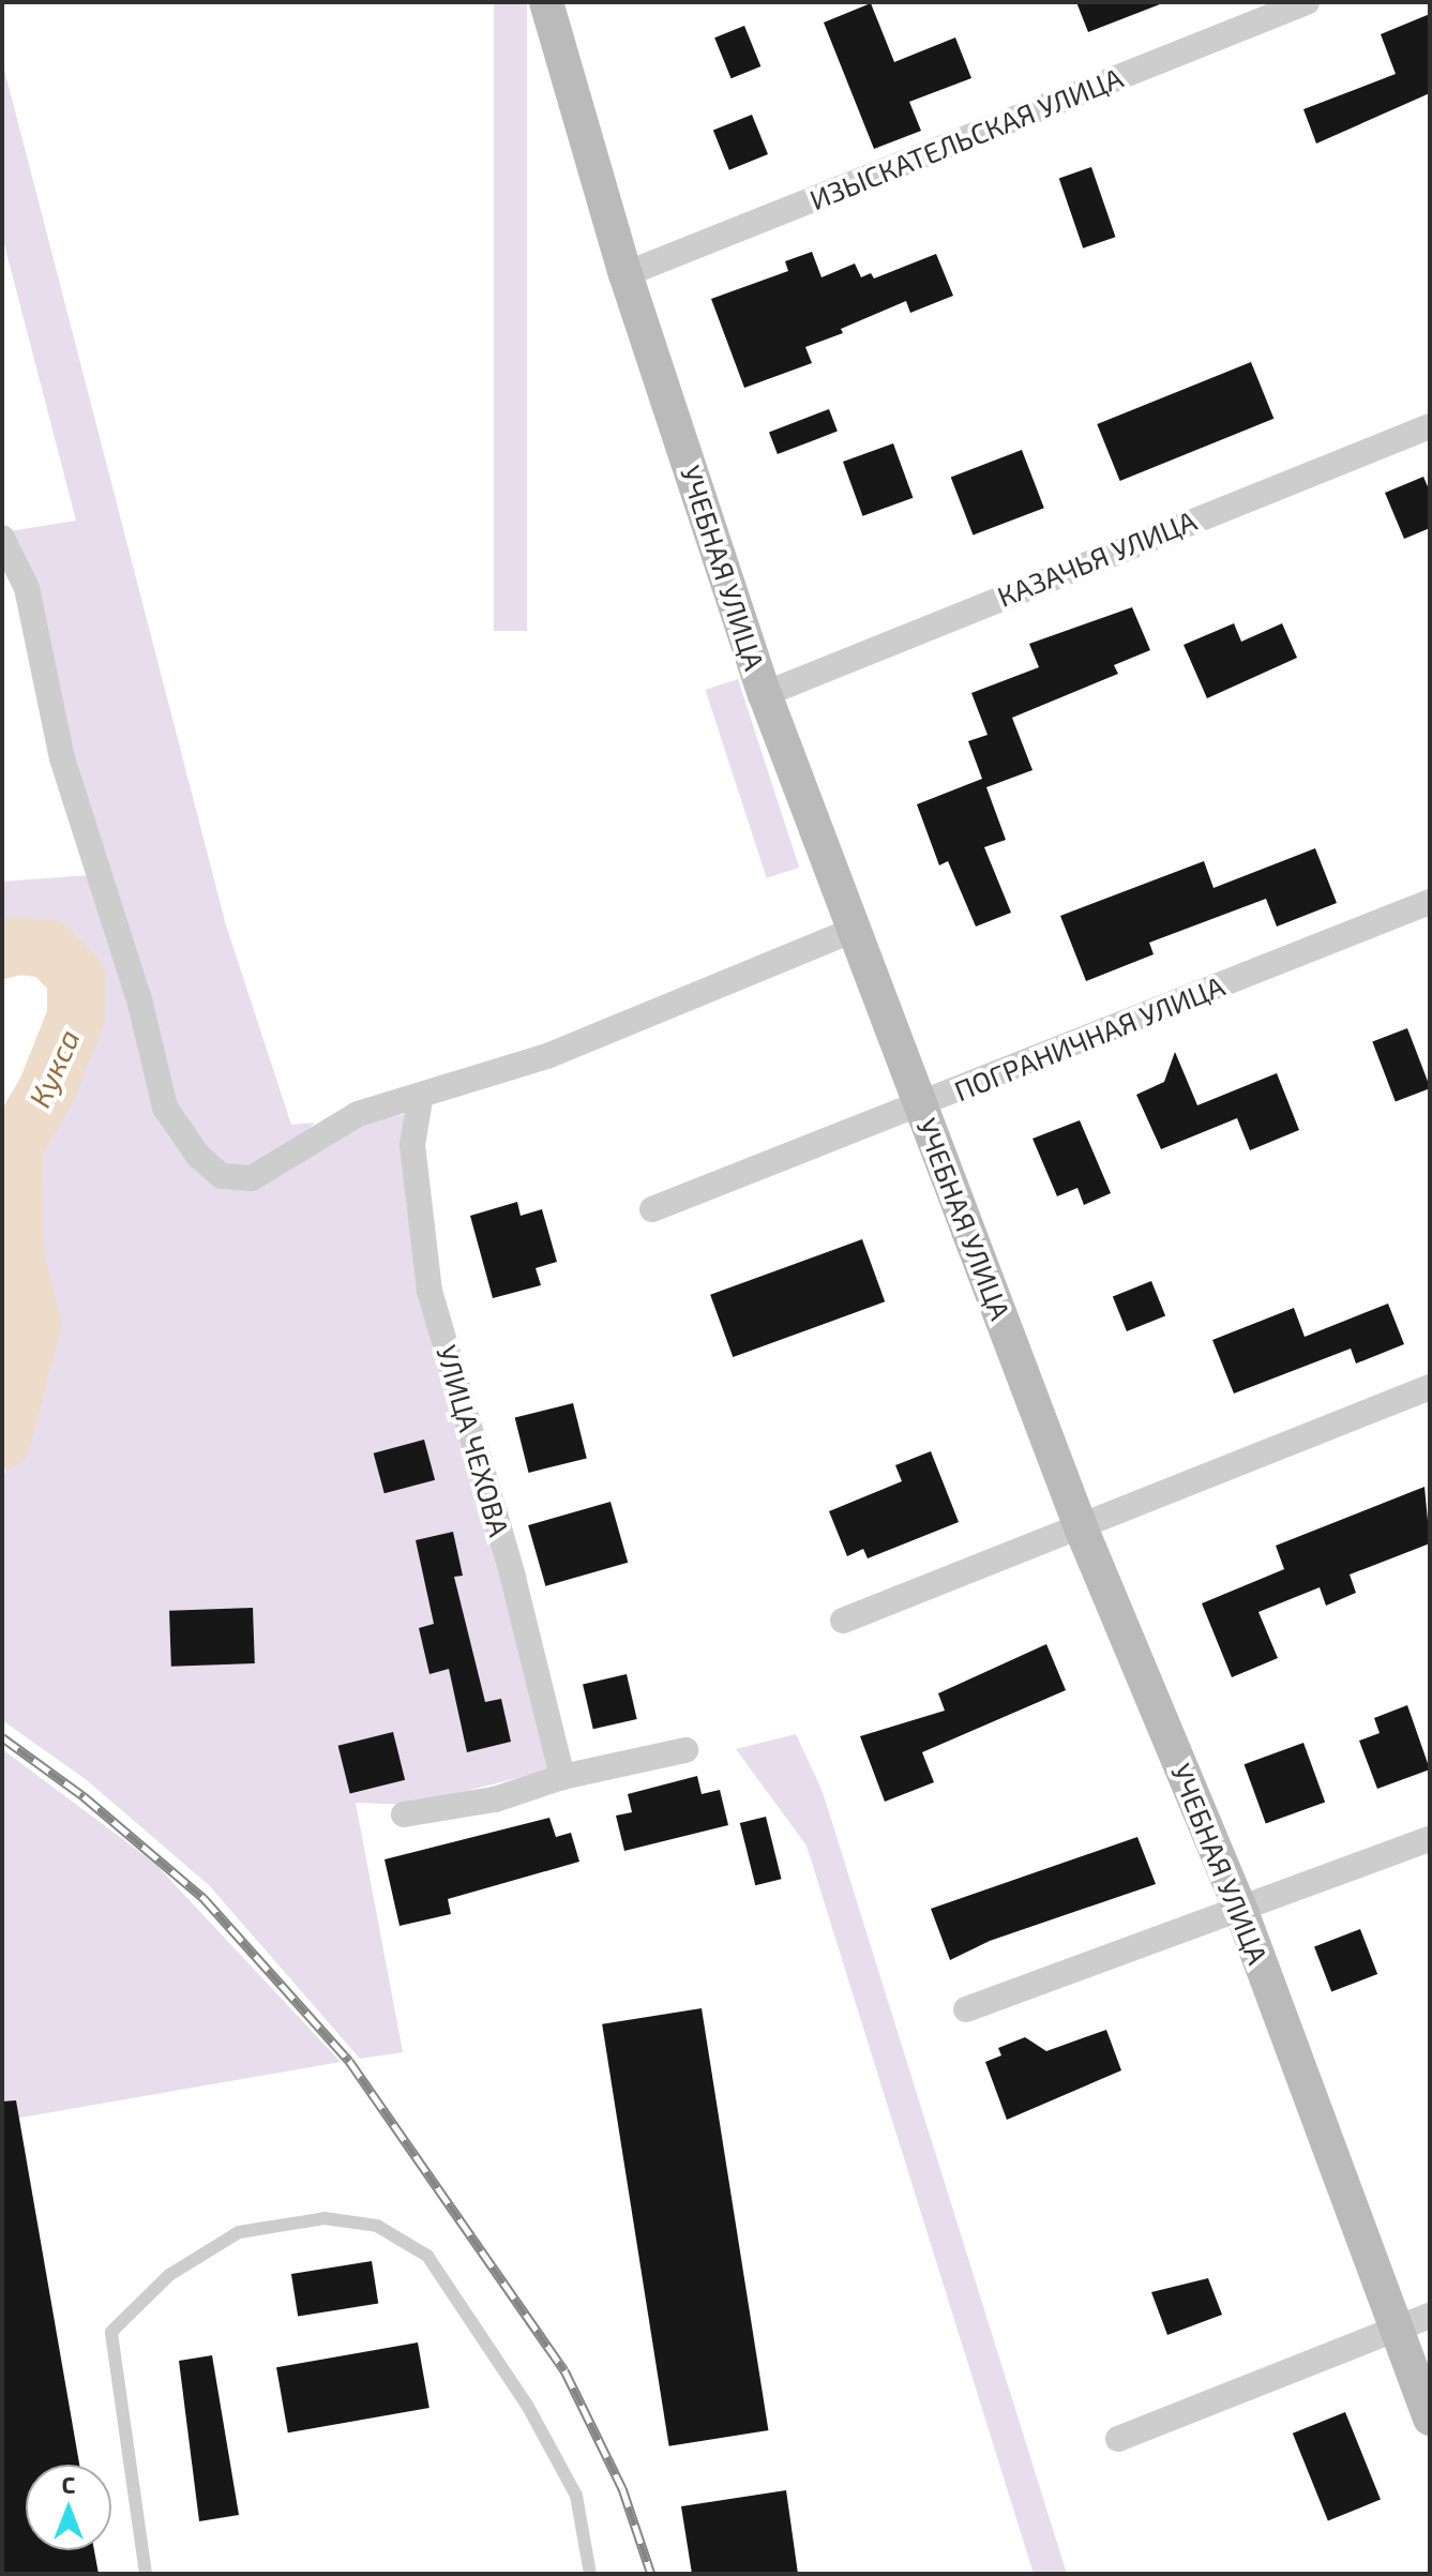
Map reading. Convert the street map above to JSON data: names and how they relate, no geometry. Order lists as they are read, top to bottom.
{
  "streets": {
    "street": [
      "ИЗЫСКАТЕЛЬСКАЯ УЛИЦА",
      "КАЗАЧЬЯ УЛИЦА",
      "УЧЕБНАЯ УЛИЦА",
      "ПОГРАНИЧНАЯ УЛИЦА",
      "УЛИЦА ЧЕХОВА"
    ]
  },
  "crossings": [
    ["ИЗЫСКАТЕЛЬСКАЯ УЛИЦА", "УЧЕБНАЯ УЛИЦА"],
    ["КАЗАЧЬЯ УЛИЦА", "УЧЕБНАЯ УЛИЦА"],
    ["УЧЕБНАЯ УЛИЦА", "ПОГРАНИЧНАЯ УЛИЦА"]
  ],
  "water": ["Кукса"],
  "north": "top"
}
